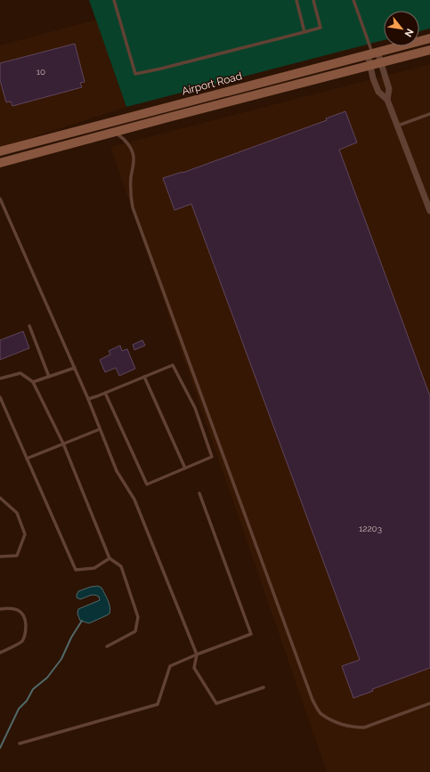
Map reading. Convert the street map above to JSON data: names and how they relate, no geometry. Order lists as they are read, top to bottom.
{
  "streets": {
    "main road": ["Airport Road"]
  },
  "house_numbers": ["10", "12203"],
  "north": "bottom right"
}
